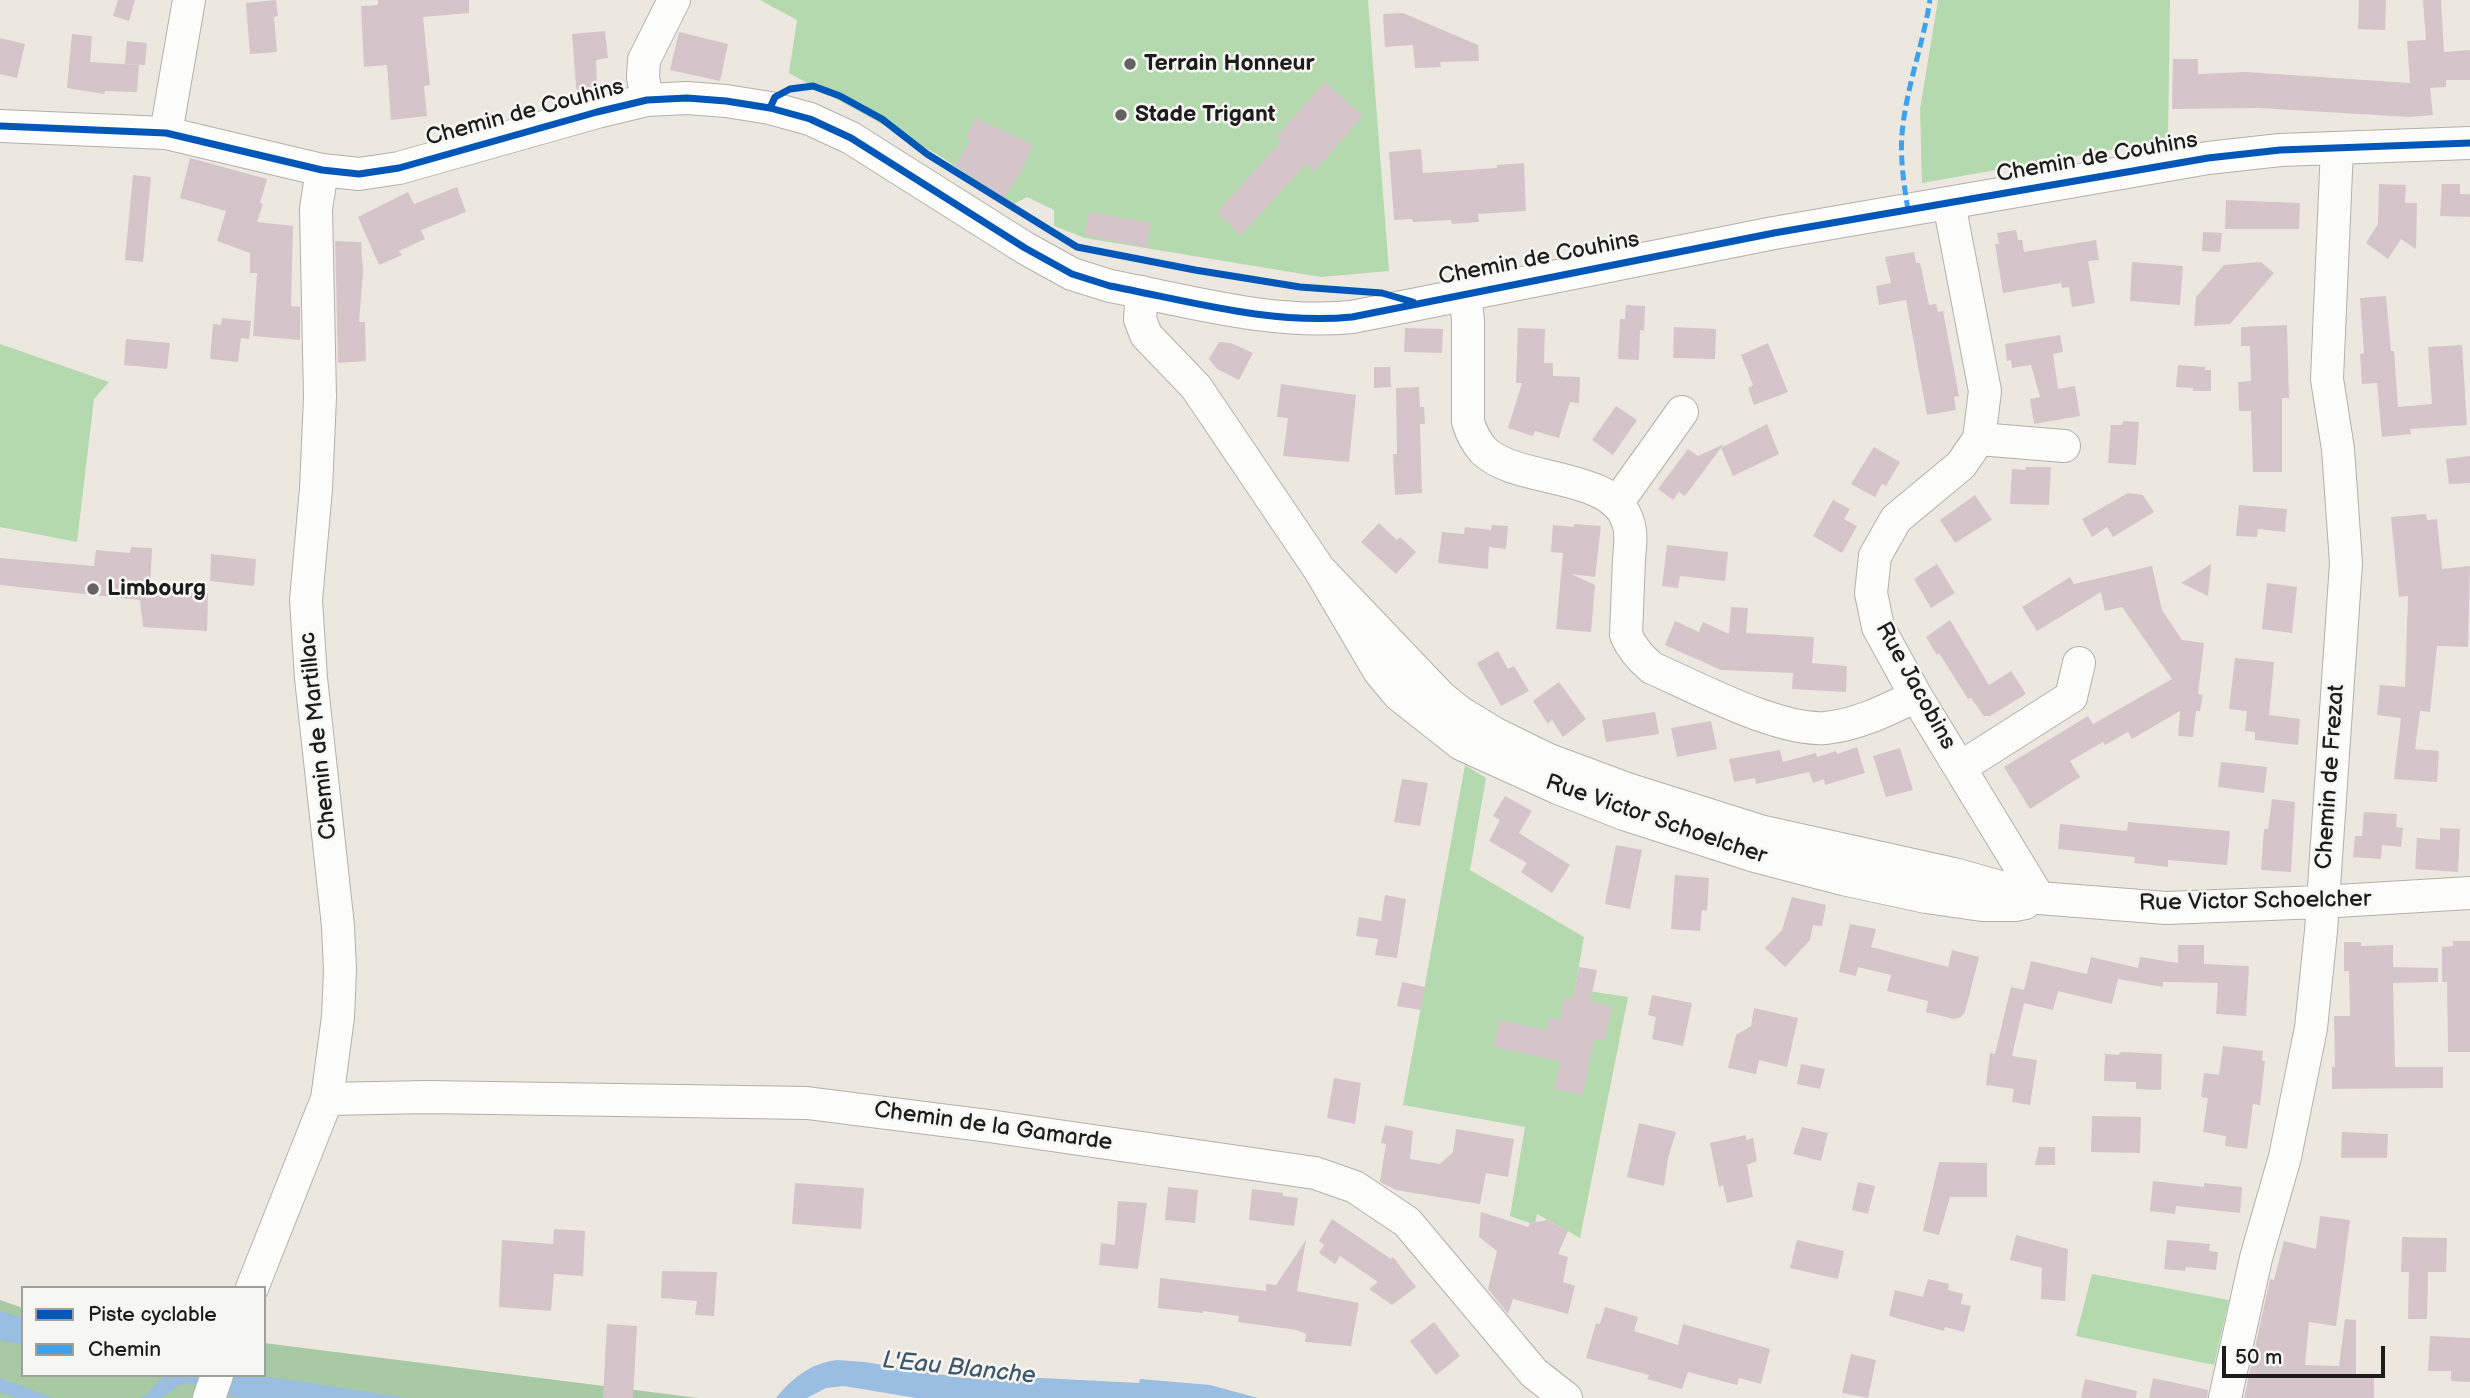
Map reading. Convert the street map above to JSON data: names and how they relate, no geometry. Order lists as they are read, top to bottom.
{
  "streets": {
    "street": [
      "Chemin de Couhins",
      "Rue Jacobins",
      "Chemin de Martillac",
      "Chemin de Frezat",
      "Rue Victor Schoelcher",
      "Chemin de la Gamarde"
    ]
  },
  "crossings": [
    ["Chemin de Couhins", "Rue Jacobins"],
    ["Chemin de Couhins", "Chemin de Martillac"],
    ["Chemin de Couhins", "Chemin de Frezat"],
    ["Chemin de Couhins", "Rue Victor Schoelcher"],
    ["Rue Jacobins", "Rue Victor Schoelcher"],
    ["Chemin de Martillac", "Chemin de la Gamarde"],
    ["Chemin de Frezat", "Rue Victor Schoelcher"]
  ],
  "water": ["L'Eau Blanche"],
  "places": ["Terrain Honneur", "Stade Trigant", "Limbourg"],
  "legend": ["Piste cyclable", "Chemin"],
  "scale_bar": "50 m"
}
